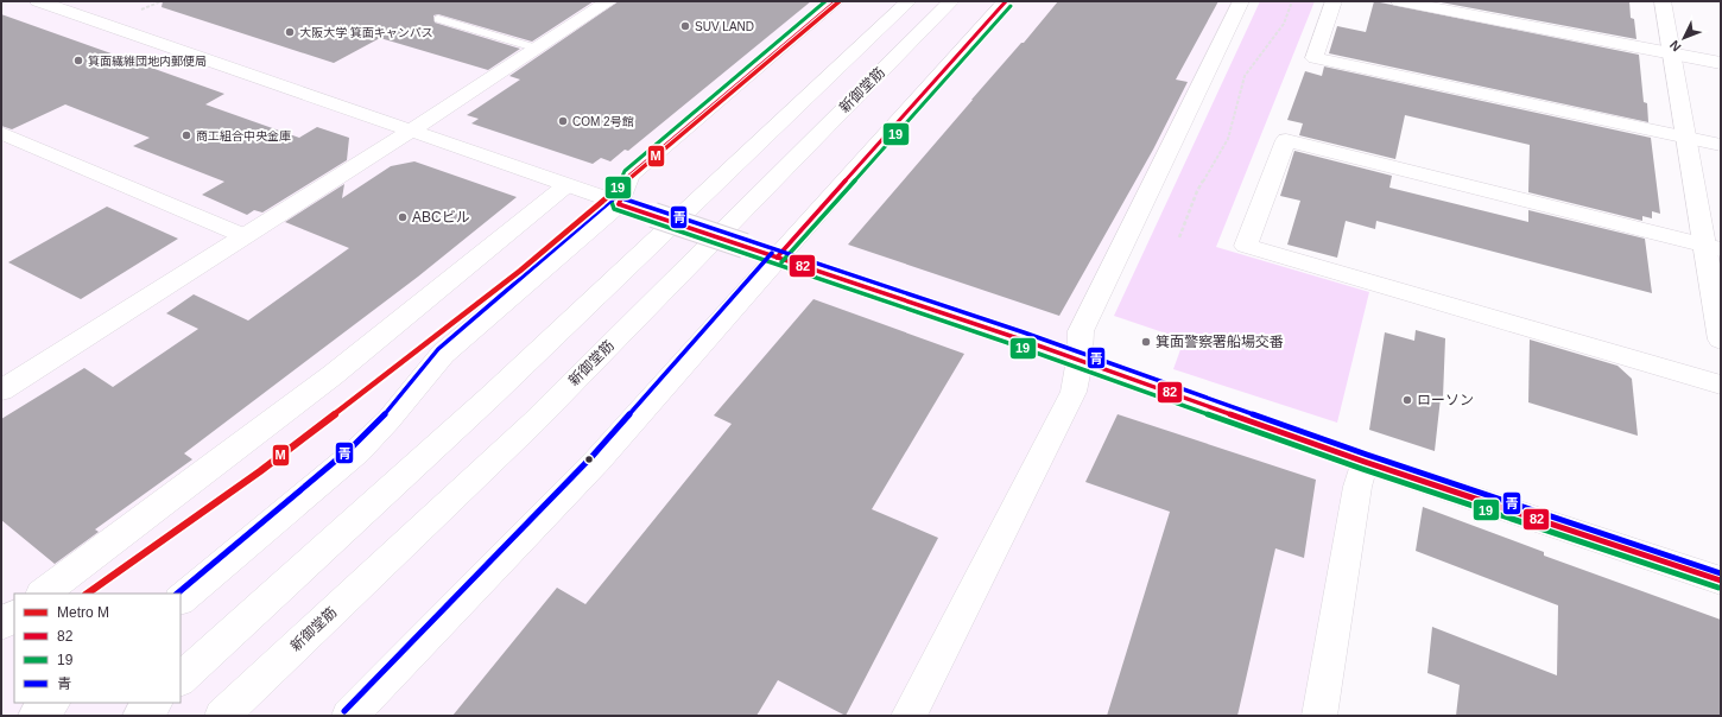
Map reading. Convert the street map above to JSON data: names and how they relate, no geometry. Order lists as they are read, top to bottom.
{
  "streets": {
    "main road": ["新御堂筋"]
  },
  "places": [
    "SUV LAND",
    "大阪大学 箕面キャンパス",
    "箕面繊維団地内郵便局",
    "COM 2号館",
    "商工組合中央金庫",
    "ABCビル",
    "箕面警察署船場交番",
    "ローソン"
  ],
  "lines": [
    "metro line M",
    "transit line 82",
    "transit line 19",
    "transit line 青"
  ],
  "legend": [
    "Metro M",
    "82",
    "19",
    "青"
  ],
  "north": "bottom left"
}
